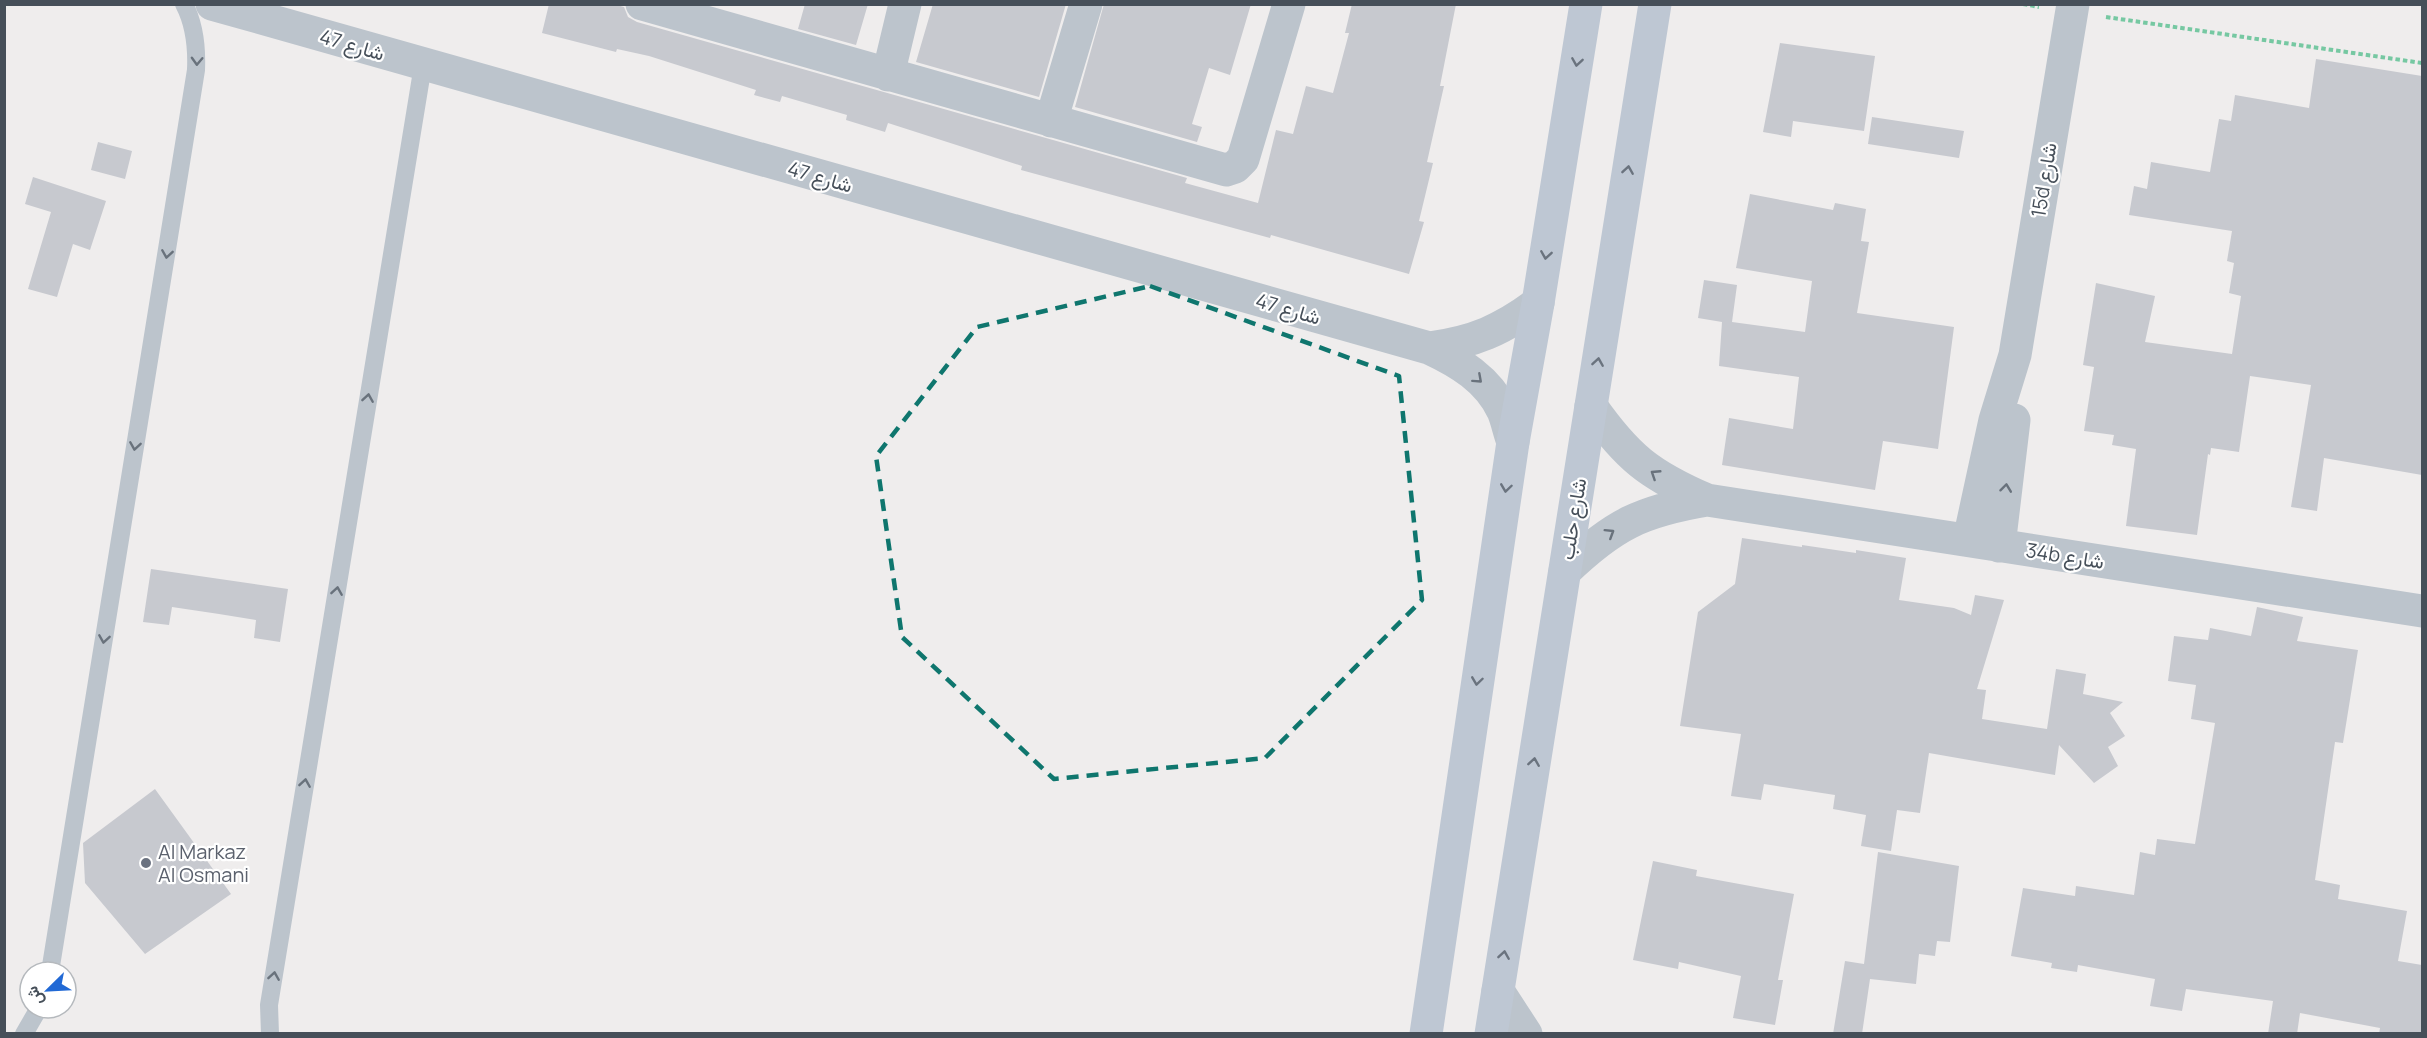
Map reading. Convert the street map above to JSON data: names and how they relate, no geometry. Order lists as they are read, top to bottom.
{
  "streets": {
    "street": [
      "شارع 47",
      "15d شارع",
      "شارع حلب",
      "34b شارع"
    ]
  },
  "crossings": [
    ["15d شارع", "34b شارع"],
    ["شارع حلب", "34b شارع"]
  ],
  "places": ["Al Markaz Al Osmani"],
  "north": "bottom left"
}
